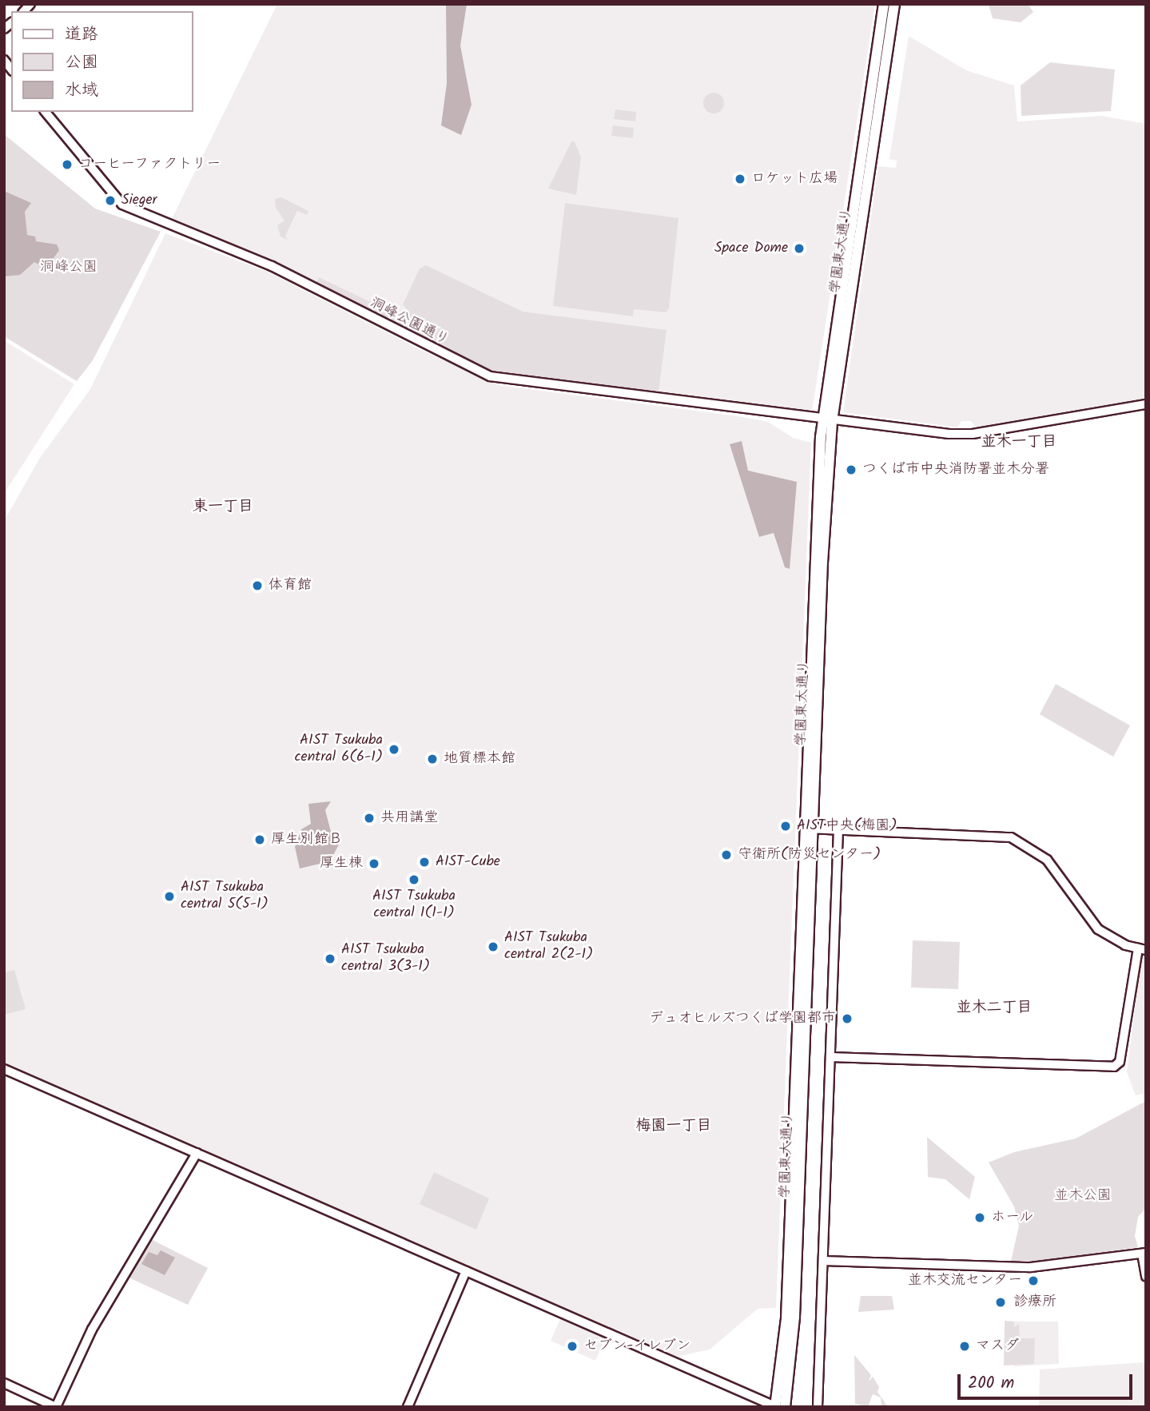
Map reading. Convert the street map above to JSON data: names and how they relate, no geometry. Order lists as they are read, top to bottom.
{
  "streets": {
    "main road": ["学園東大通り"],
    "street": ["洞峰公園通り"]
  },
  "crossings": [
    ["学園東大通り", "洞峰公園通り"]
  ],
  "districts": [
    "並木一丁目",
    "東一丁目",
    "並木二丁目",
    "梅園一丁目"
  ],
  "parks": ["洞峰公園", "並木公園"],
  "places": [
    "コーヒーファクトリー",
    "ロケット広場",
    "Sieger",
    "Space Dome",
    "つくば市中央消防署並木分署",
    "体育館",
    "AIST Tsukuba central 6(6-1)",
    "地質標本館",
    "共用講堂",
    "AIST中央(梅園)",
    "厚生別館Ｂ",
    "守衛所(防災センター)",
    "AIST-Cube",
    "厚生棟",
    "AIST Tsukuba central 1(1-1)",
    "AIST Tsukuba central 5(5-1)",
    "AIST Tsukuba central 2(2-1)",
    "AIST Tsukuba central 3(3-1)",
    "デュオヒルズつくば学園都市",
    "ホール",
    "並木交流センター",
    "診療所",
    "セブン-イレブン",
    "マスダ"
  ],
  "legend": ["道路", "公園", "水域"],
  "scale_bar": "200 m"
}
